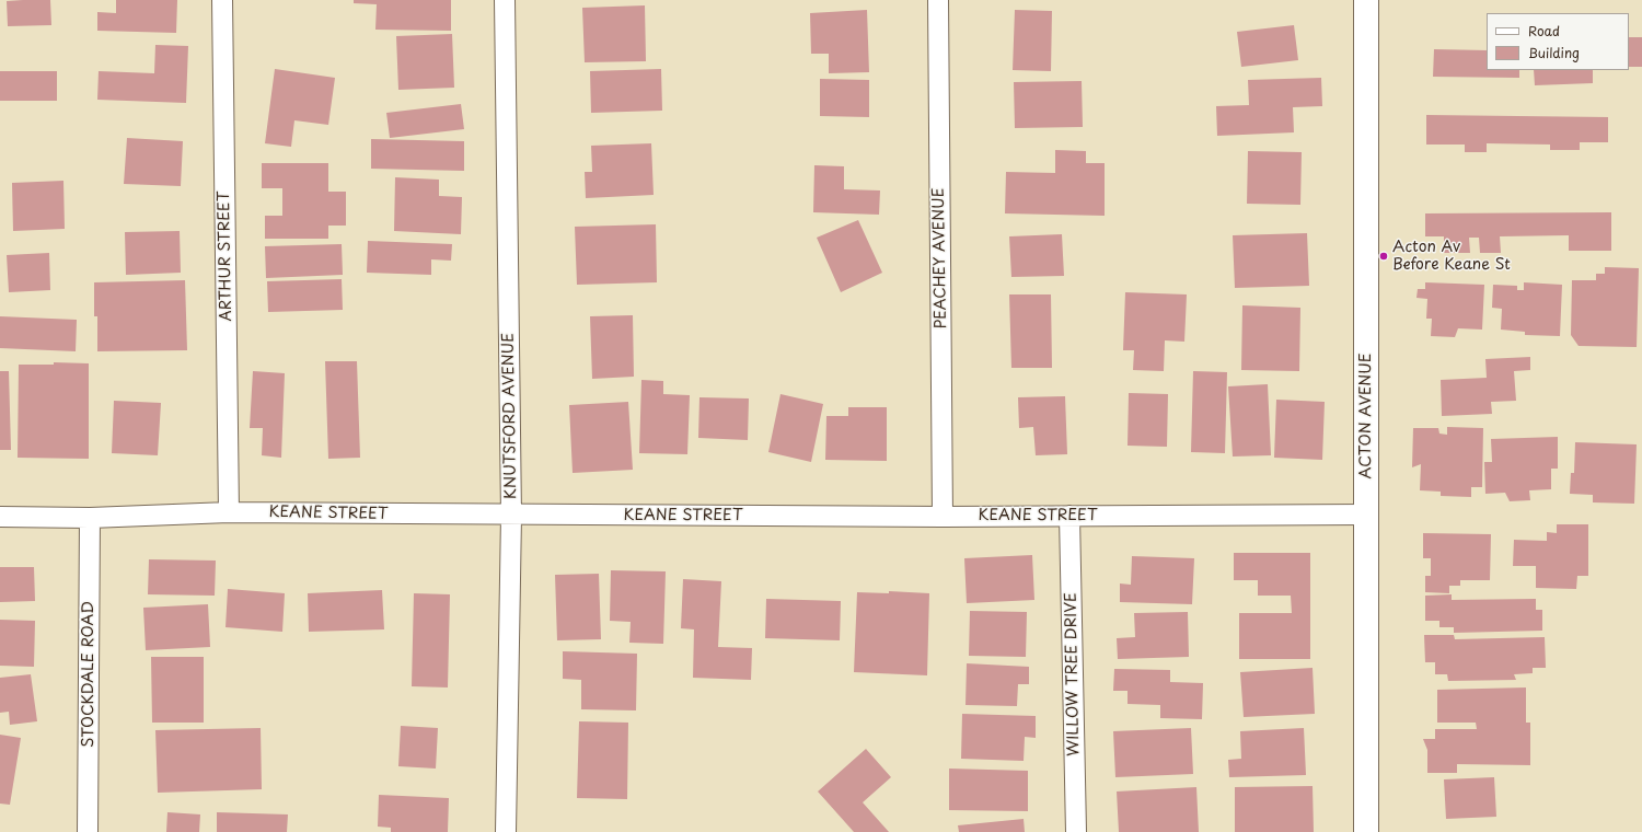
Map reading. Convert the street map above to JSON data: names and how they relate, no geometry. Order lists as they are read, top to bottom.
{
  "streets": {
    "street": [
      "ARTHUR STREET",
      "PEACHEY AVENUE",
      "KNUTSFORD AVENUE",
      "ACTON AVENUE",
      "KEANE STREET",
      "STOCKDALE ROAD",
      "WILLOW TREE DRIVE"
    ]
  },
  "crossings": [
    ["ARTHUR STREET", "KEANE STREET"],
    ["PEACHEY AVENUE", "KEANE STREET"],
    ["KNUTSFORD AVENUE", "KEANE STREET"],
    ["ACTON AVENUE", "KEANE STREET"],
    ["KEANE STREET", "STOCKDALE ROAD"],
    ["KEANE STREET", "WILLOW TREE DRIVE"]
  ],
  "places": ["Acton Av Before Keane St"],
  "legend": ["Road", "Building"]
}
